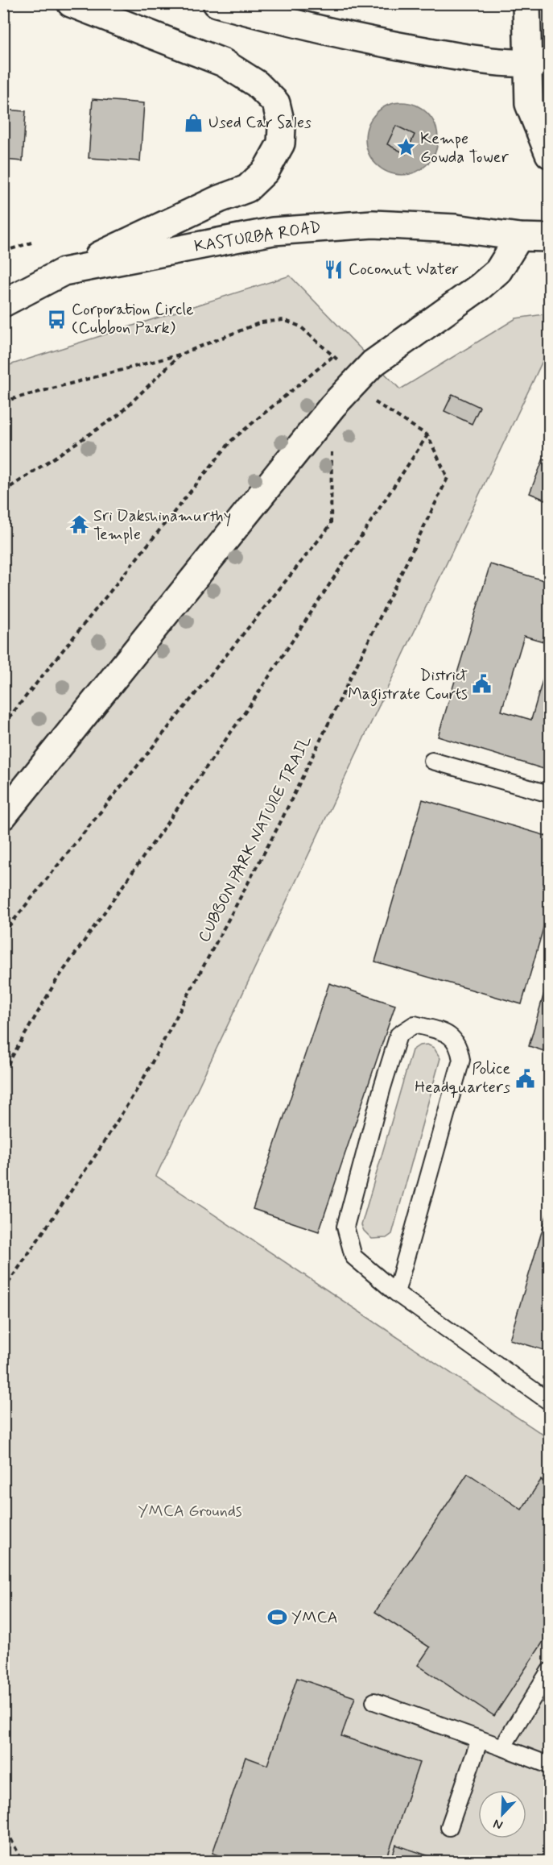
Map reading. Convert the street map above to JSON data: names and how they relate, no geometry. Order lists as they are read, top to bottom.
{
  "streets": {
    "main road": ["KASTURBA ROAD"],
    "path": ["CUBBON PARK NATURE TRAIL"]
  },
  "parks": ["YMCA Grounds"],
  "places": {
    "shop": ["Used Car Sales"],
    "place": ["Kempe Gowda Tower"],
    "restaurant": ["Coconut Water"],
    "bus stop": ["Corporation Circle (Cubbon Park)"],
    "temple": ["Sri Dakshinamurthy Temple"],
    "public building": ["District Magistrate Courts", "Police Headquarters"],
    "sports": ["YMCA"]
  },
  "north": "bottom left"
}
